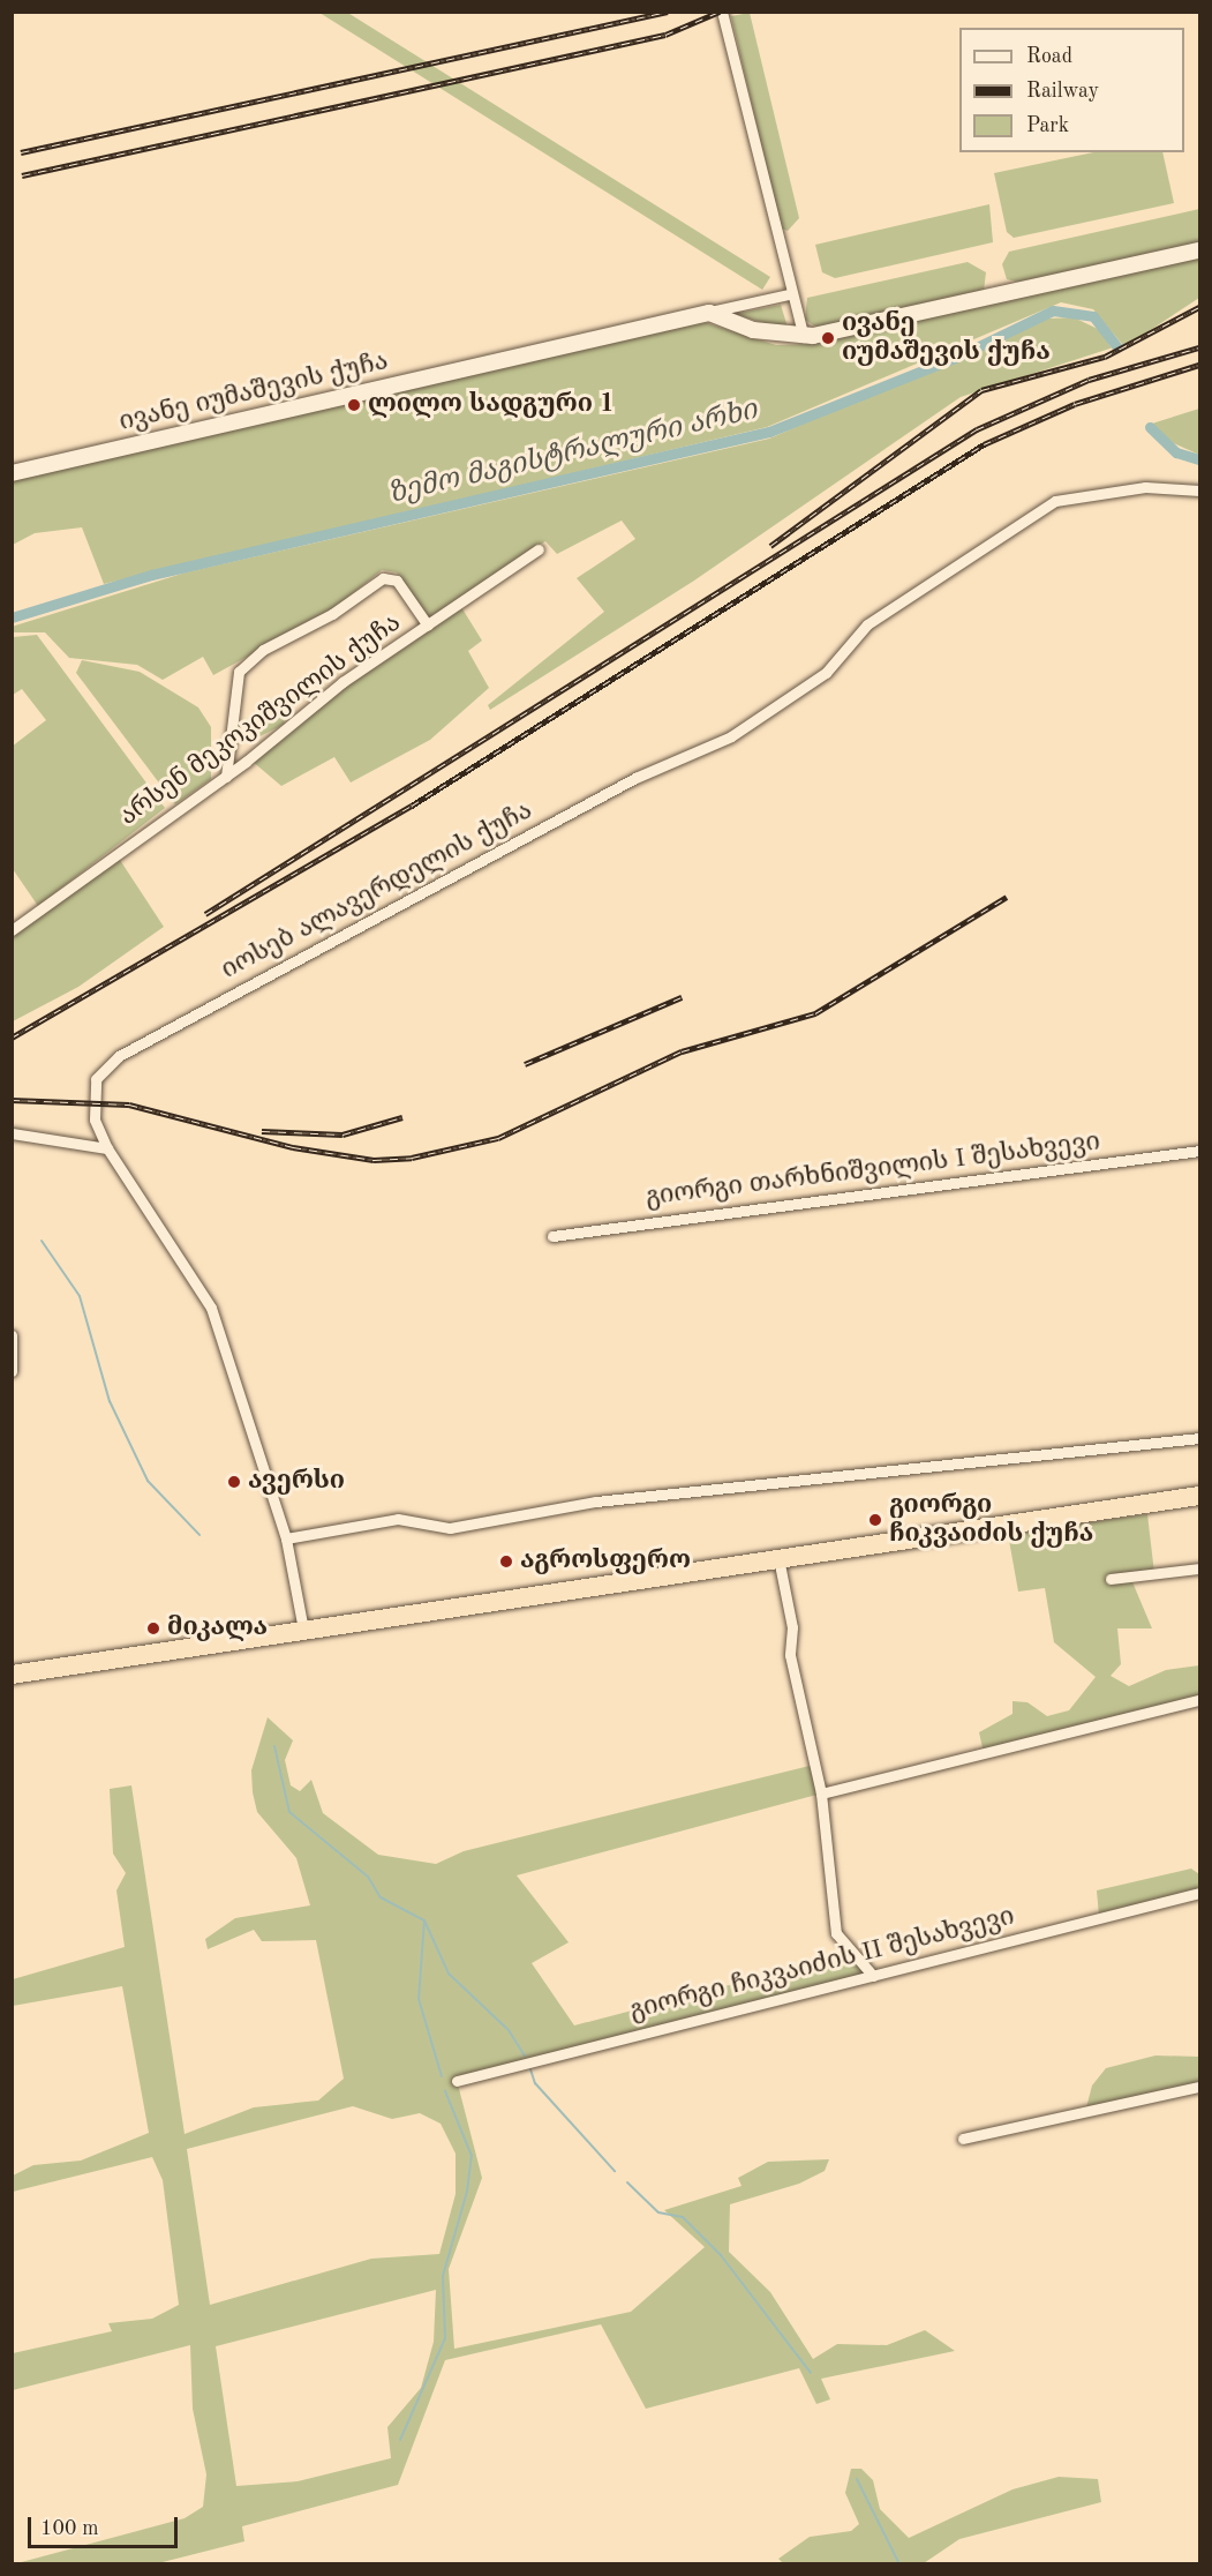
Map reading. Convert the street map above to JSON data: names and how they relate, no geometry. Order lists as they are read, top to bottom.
{
  "streets": {
    "street": [
      "ივანე იუმაშევის ქუჩა",
      "არსენ მეკოკიშვილის ქუჩა",
      "იოსებ ალავერდელის ქუჩა",
      "გიორგი თარხნიშვილის I შესახვევი",
      "გიორგი ჩიკვაიძის II შესახვევი"
    ]
  },
  "water": ["ზემო მაგისტრალური არხი"],
  "places": [
    "ივანე იუმაშევის ქუჩა",
    "ლილო სადგური 1",
    "ავერსი",
    "გიორგი ჩიკვაიძის ქუჩა",
    "აგროსფერო",
    "მიკალა"
  ],
  "legend": ["Road", "Railway", "Park"],
  "scale_bar": "100 m"
}
